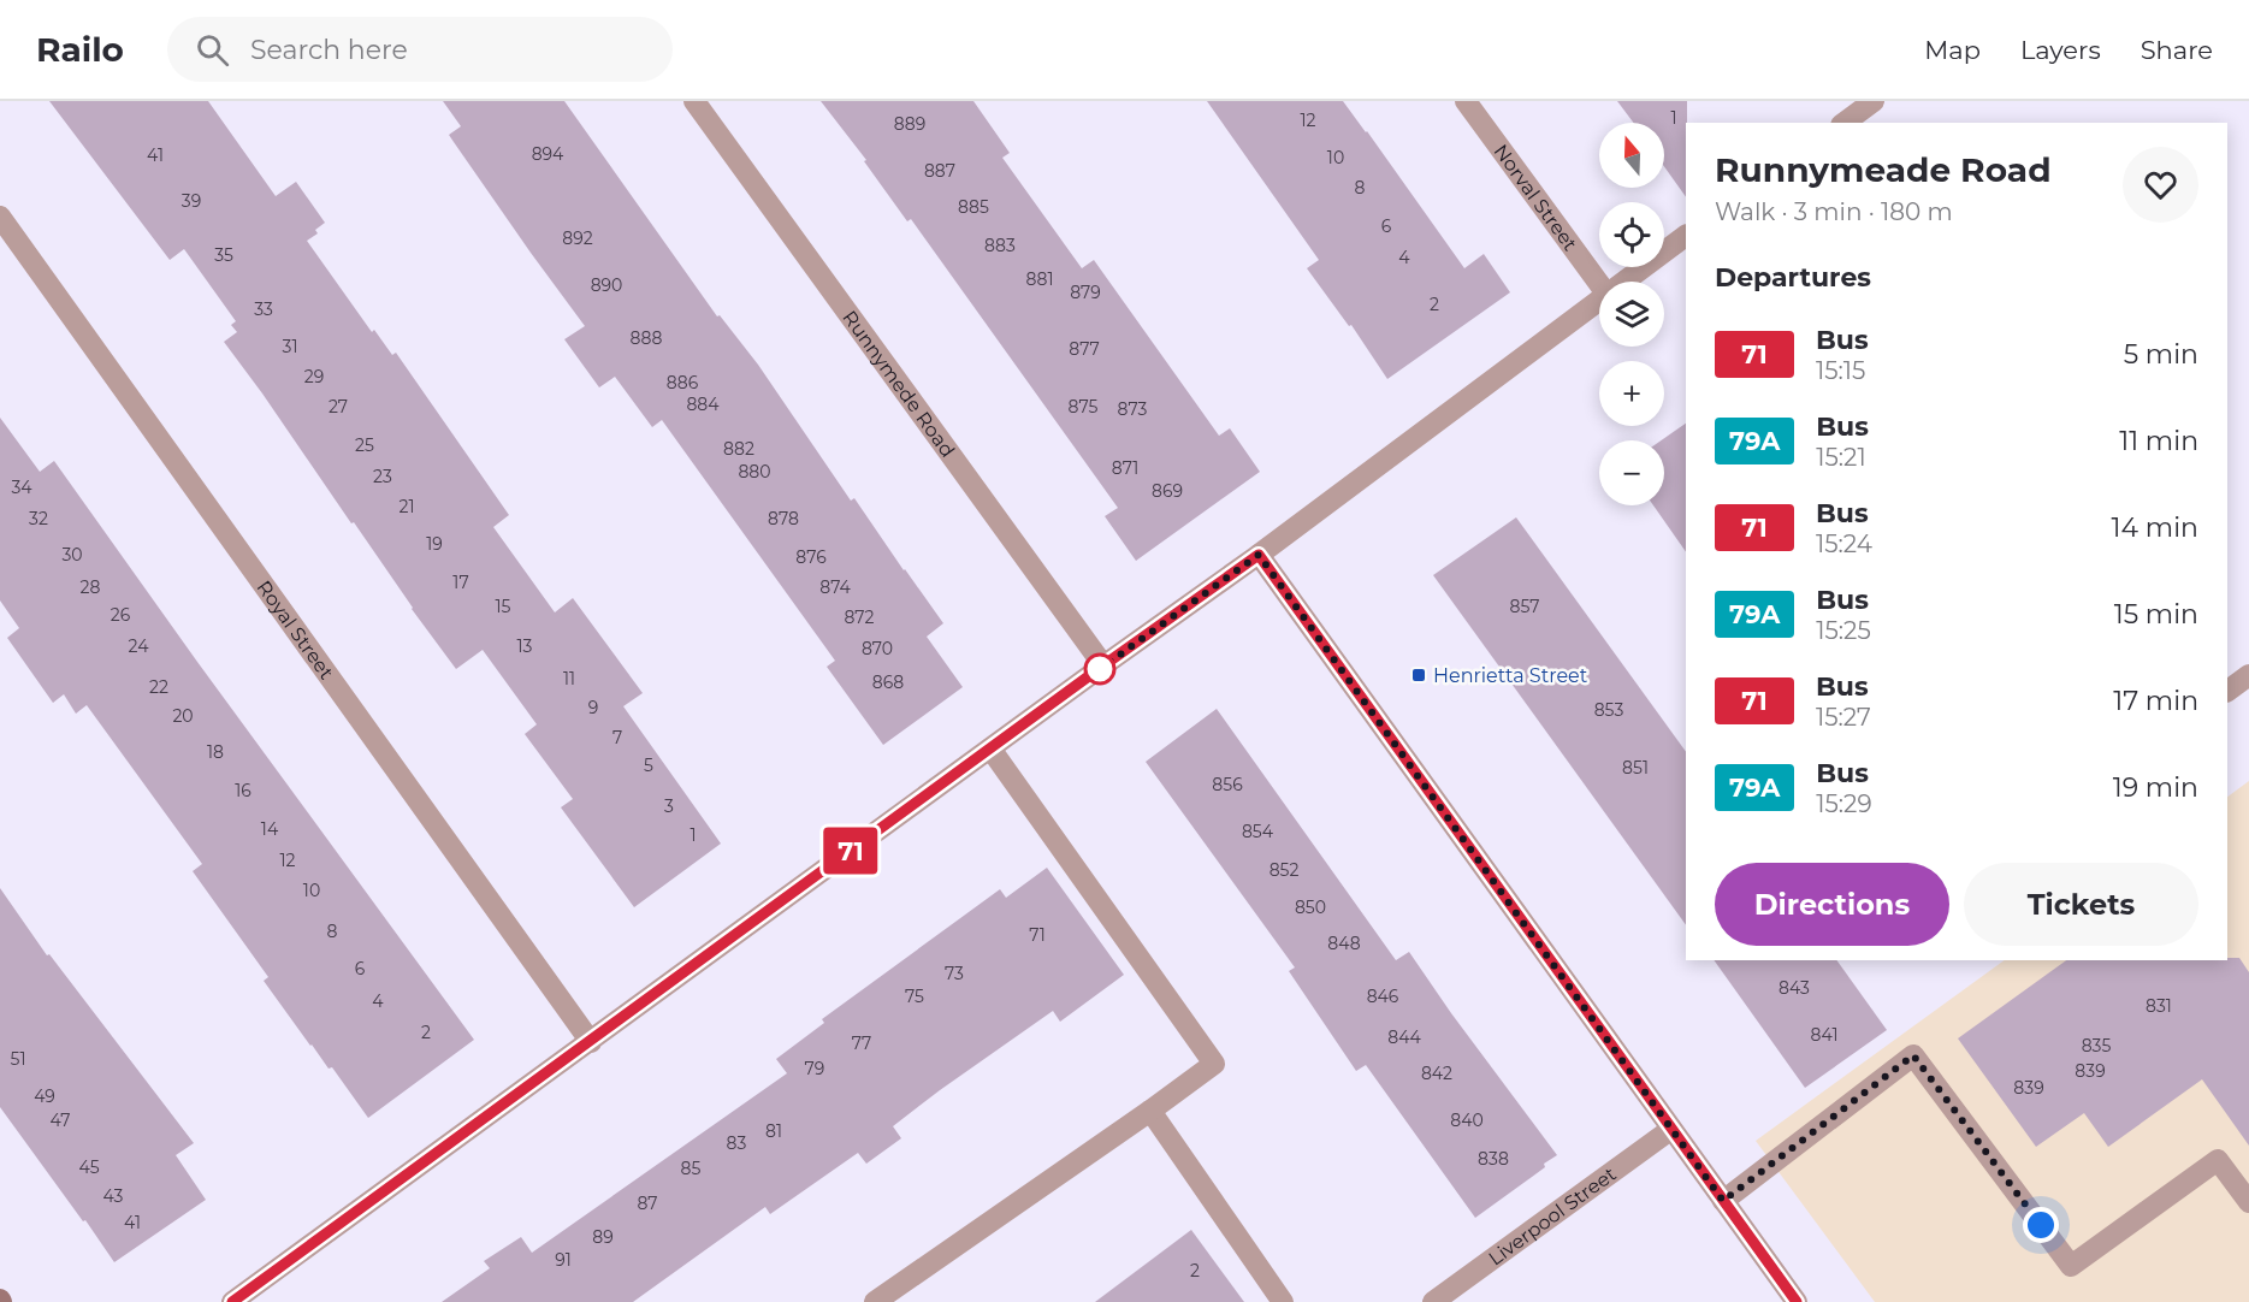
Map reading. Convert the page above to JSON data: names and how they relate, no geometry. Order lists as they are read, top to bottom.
{
  "streets": {
    "street": [
      "Norval Street",
      "Runnymede Road",
      "Royal Street",
      "Liverpool Street"
    ]
  },
  "places": {
    "transit": ["Henrietta Street"]
  },
  "lines": ["bus line 71"],
  "house_numbers": [
    "1",
    "12",
    "889",
    "894",
    "41",
    "10",
    "887",
    "8",
    "39",
    "885",
    "6",
    "892",
    "883",
    "35",
    "4",
    "881",
    "890",
    "879",
    "2",
    "33",
    "888",
    "31",
    "877",
    "29",
    "886",
    "884",
    "27",
    "875",
    "873",
    "25",
    "882",
    "871",
    "880",
    "23",
    "34",
    "869",
    "21",
    "32",
    "878",
    "19",
    "30",
    "876",
    "17",
    "28",
    "874",
    "15",
    "857",
    "26",
    "872",
    "24",
    "13",
    "870",
    "11",
    "868",
    "22",
    "9",
    "853",
    "20",
    "7",
    "18",
    "5",
    "851",
    "856",
    "16",
    "3",
    "14",
    "854",
    "1",
    "12",
    "852",
    "10",
    "850",
    "8",
    "71",
    "848",
    "6",
    "73",
    "843",
    "75",
    "846",
    "4",
    "831",
    "2",
    "841",
    "844",
    "77",
    "835",
    "51",
    "79",
    "839",
    "842",
    "839",
    "49",
    "47",
    "840",
    "81",
    "83",
    "838",
    "45",
    "85",
    "43",
    "87",
    "41",
    "89",
    "91",
    "2"
  ],
  "north": "top",
  "page": {
    "header": "Railo",
    "search": "Search here",
    "nav": ["Map", "Layers", "Share"],
    "on_map": "71",
    "map_buttons": ["+", "−"],
    "heading": [
      ["Runnymeade Road", "Walk · 3 min · 180 m"],
      "Departures"
    ],
    "list": [
      {
        "mark": "71",
        "name": "Bus",
        "note": "15:15",
        "value": "5 min"
      },
      {
        "mark": "79A",
        "name": "Bus",
        "note": "15:21",
        "value": "11 min"
      },
      {
        "mark": "71",
        "name": "Bus",
        "note": "15:24",
        "value": "14 min"
      },
      {
        "mark": "79A",
        "name": "Bus",
        "note": "15:25",
        "value": "15 min"
      },
      {
        "mark": "71",
        "name": "Bus",
        "note": "15:27",
        "value": "17 min"
      },
      {
        "mark": "79A",
        "name": "Bus",
        "note": "15:29",
        "value": "19 min"
      }
    ],
    "buttons": ["Directions", "Tickets"]
  }
}
